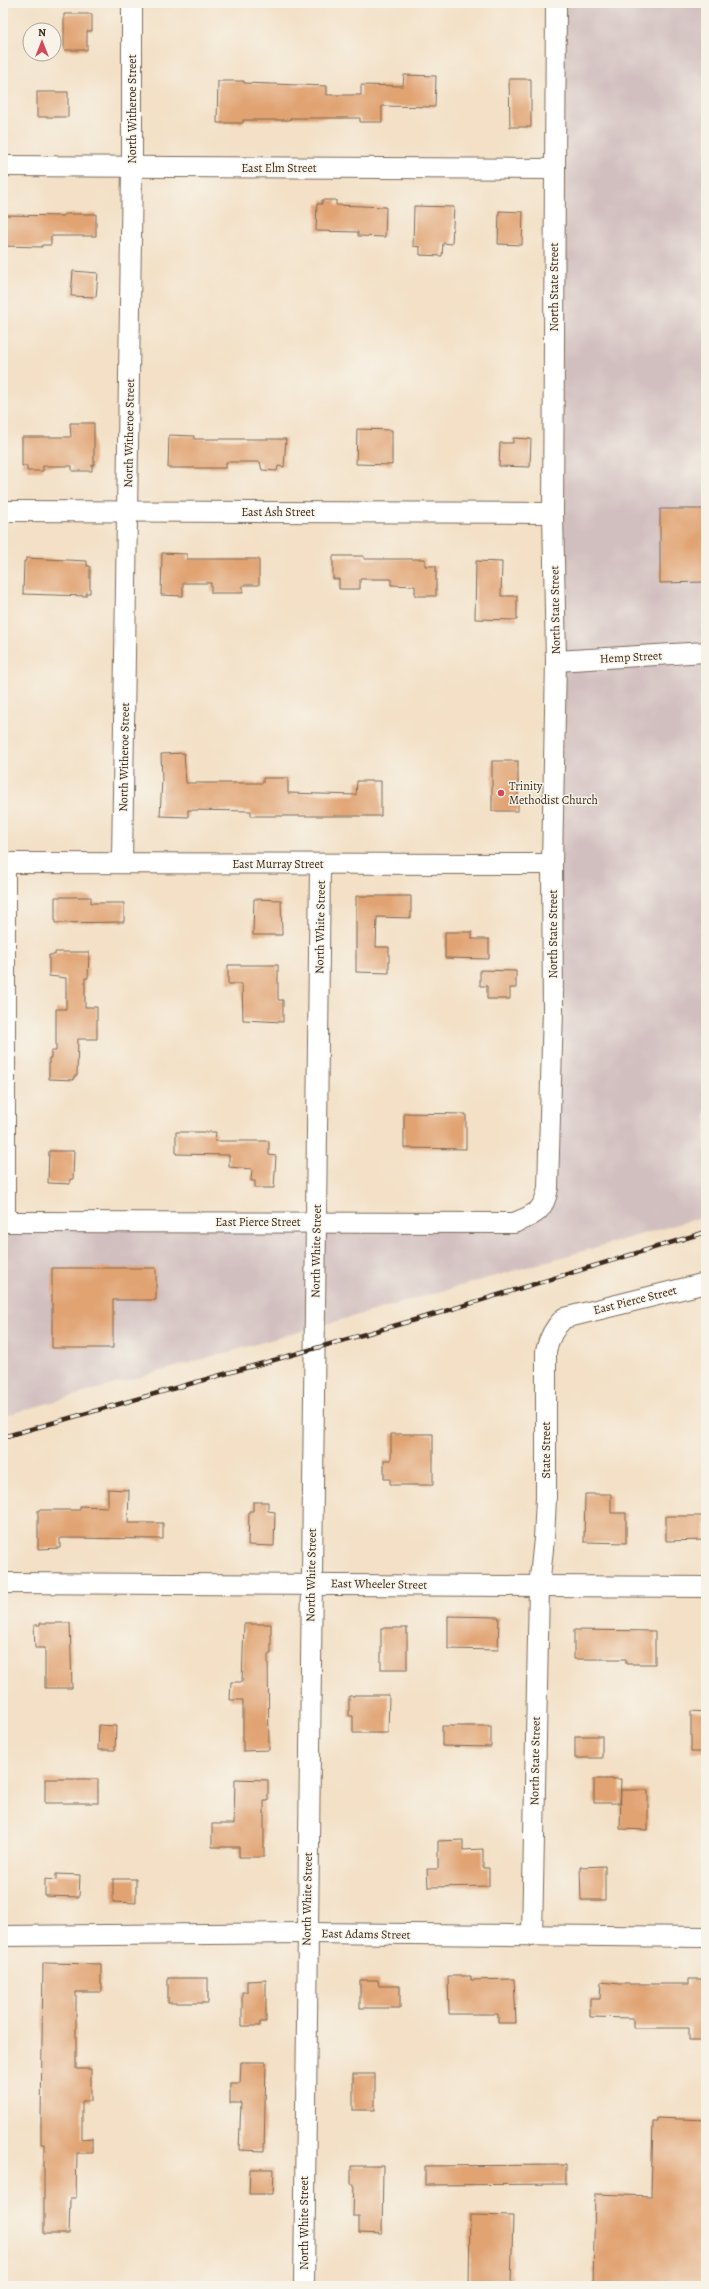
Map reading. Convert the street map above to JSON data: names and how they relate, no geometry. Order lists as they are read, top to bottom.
{
  "streets": {
    "street": [
      "North Witheroe Street",
      "East Elm Street",
      "North State Street",
      "East Ash Street",
      "Hemp Street",
      "East Murray Street",
      "North White Street",
      "East Pierce Street",
      "State Street",
      "East Wheeler Street",
      "East Adams Street"
    ]
  },
  "crossings": [
    ["North Witheroe Street", "East Elm Street"],
    ["North Witheroe Street", "East Ash Street"],
    ["North Witheroe Street", "East Murray Street"],
    ["East Elm Street", "North State Street"],
    ["North State Street", "East Ash Street"],
    ["North State Street", "Hemp Street"],
    ["North State Street", "East Murray Street"],
    ["North State Street", "East Pierce Street"],
    ["North State Street", "State Street"],
    ["North State Street", "East Wheeler Street"],
    ["North State Street", "East Adams Street"],
    ["East Murray Street", "North White Street"],
    ["North White Street", "East Pierce Street"],
    ["North White Street", "East Wheeler Street"],
    ["North White Street", "East Adams Street"],
    ["East Pierce Street", "State Street"],
    ["State Street", "East Wheeler Street"]
  ],
  "places": ["Trinity Methodist Church"],
  "north": "top"
}
